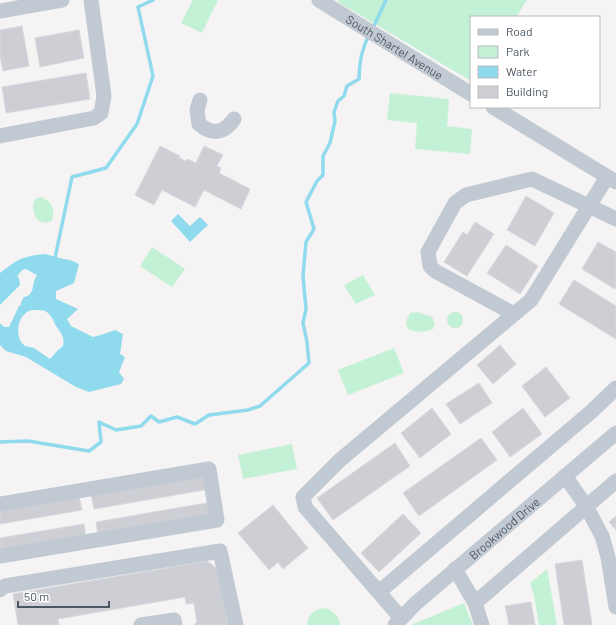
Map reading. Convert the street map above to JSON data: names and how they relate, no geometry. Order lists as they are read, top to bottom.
{
  "streets": {
    "street": ["South Shartel Avenue", "Brookwood Drive"]
  },
  "legend": [
    "Road",
    "Park",
    "Water",
    "Building"
  ],
  "scale_bar": "50 m"
}
